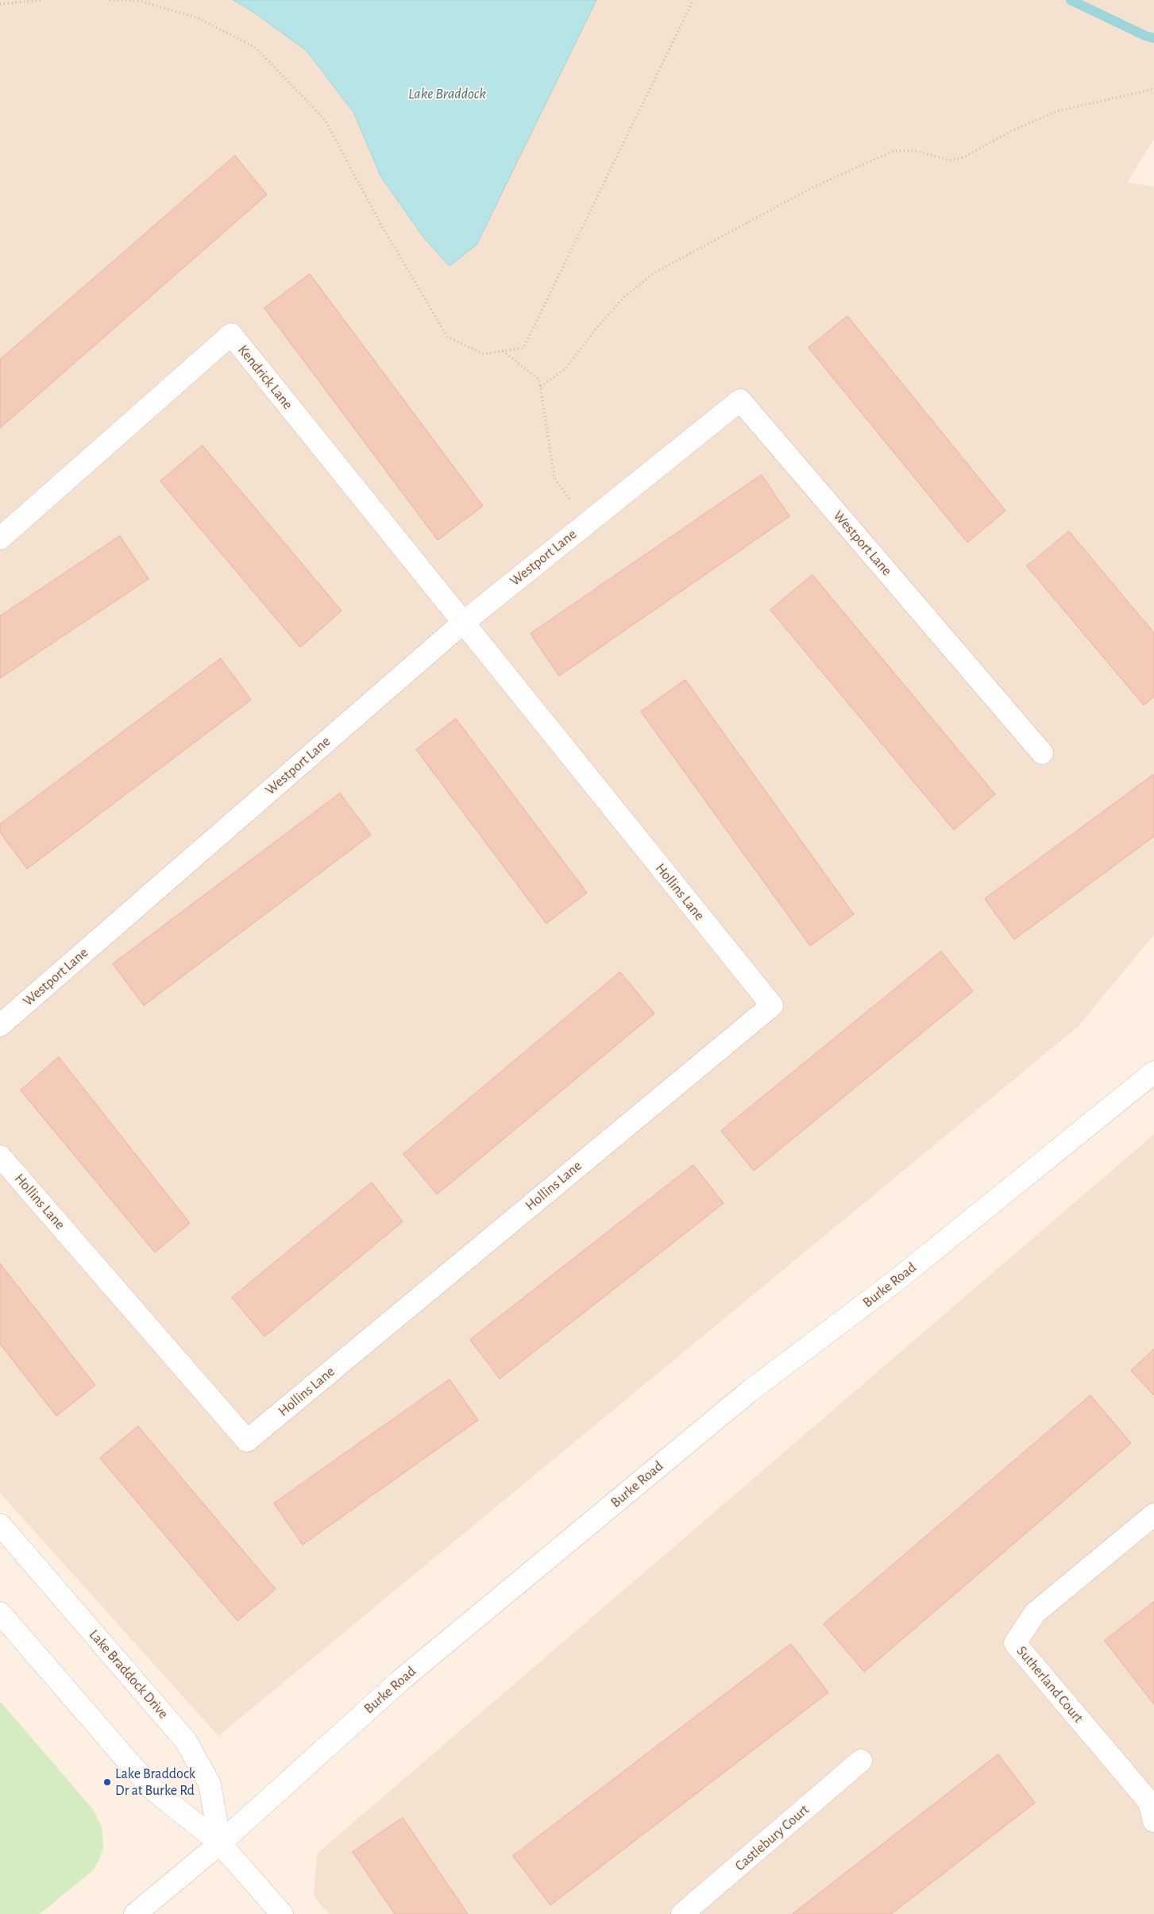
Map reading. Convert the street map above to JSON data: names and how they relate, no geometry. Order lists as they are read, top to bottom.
{
  "streets": {
    "street": [
      "Kendrick Lane",
      "Westport Lane",
      "Hollins Lane",
      "Burke Road",
      "Lake Braddock Drive",
      "Sutherland Court",
      "Castlebury Court"
    ]
  },
  "crossings": [
    ["Kendrick Lane", "Westport Lane"],
    ["Kendrick Lane", "Hollins Lane"],
    ["Westport Lane", "Hollins Lane"],
    ["Burke Road", "Lake Braddock Drive"]
  ],
  "water": ["Lake Braddock"],
  "places": ["Lake Braddock Dr at Burke Rd"]
}
